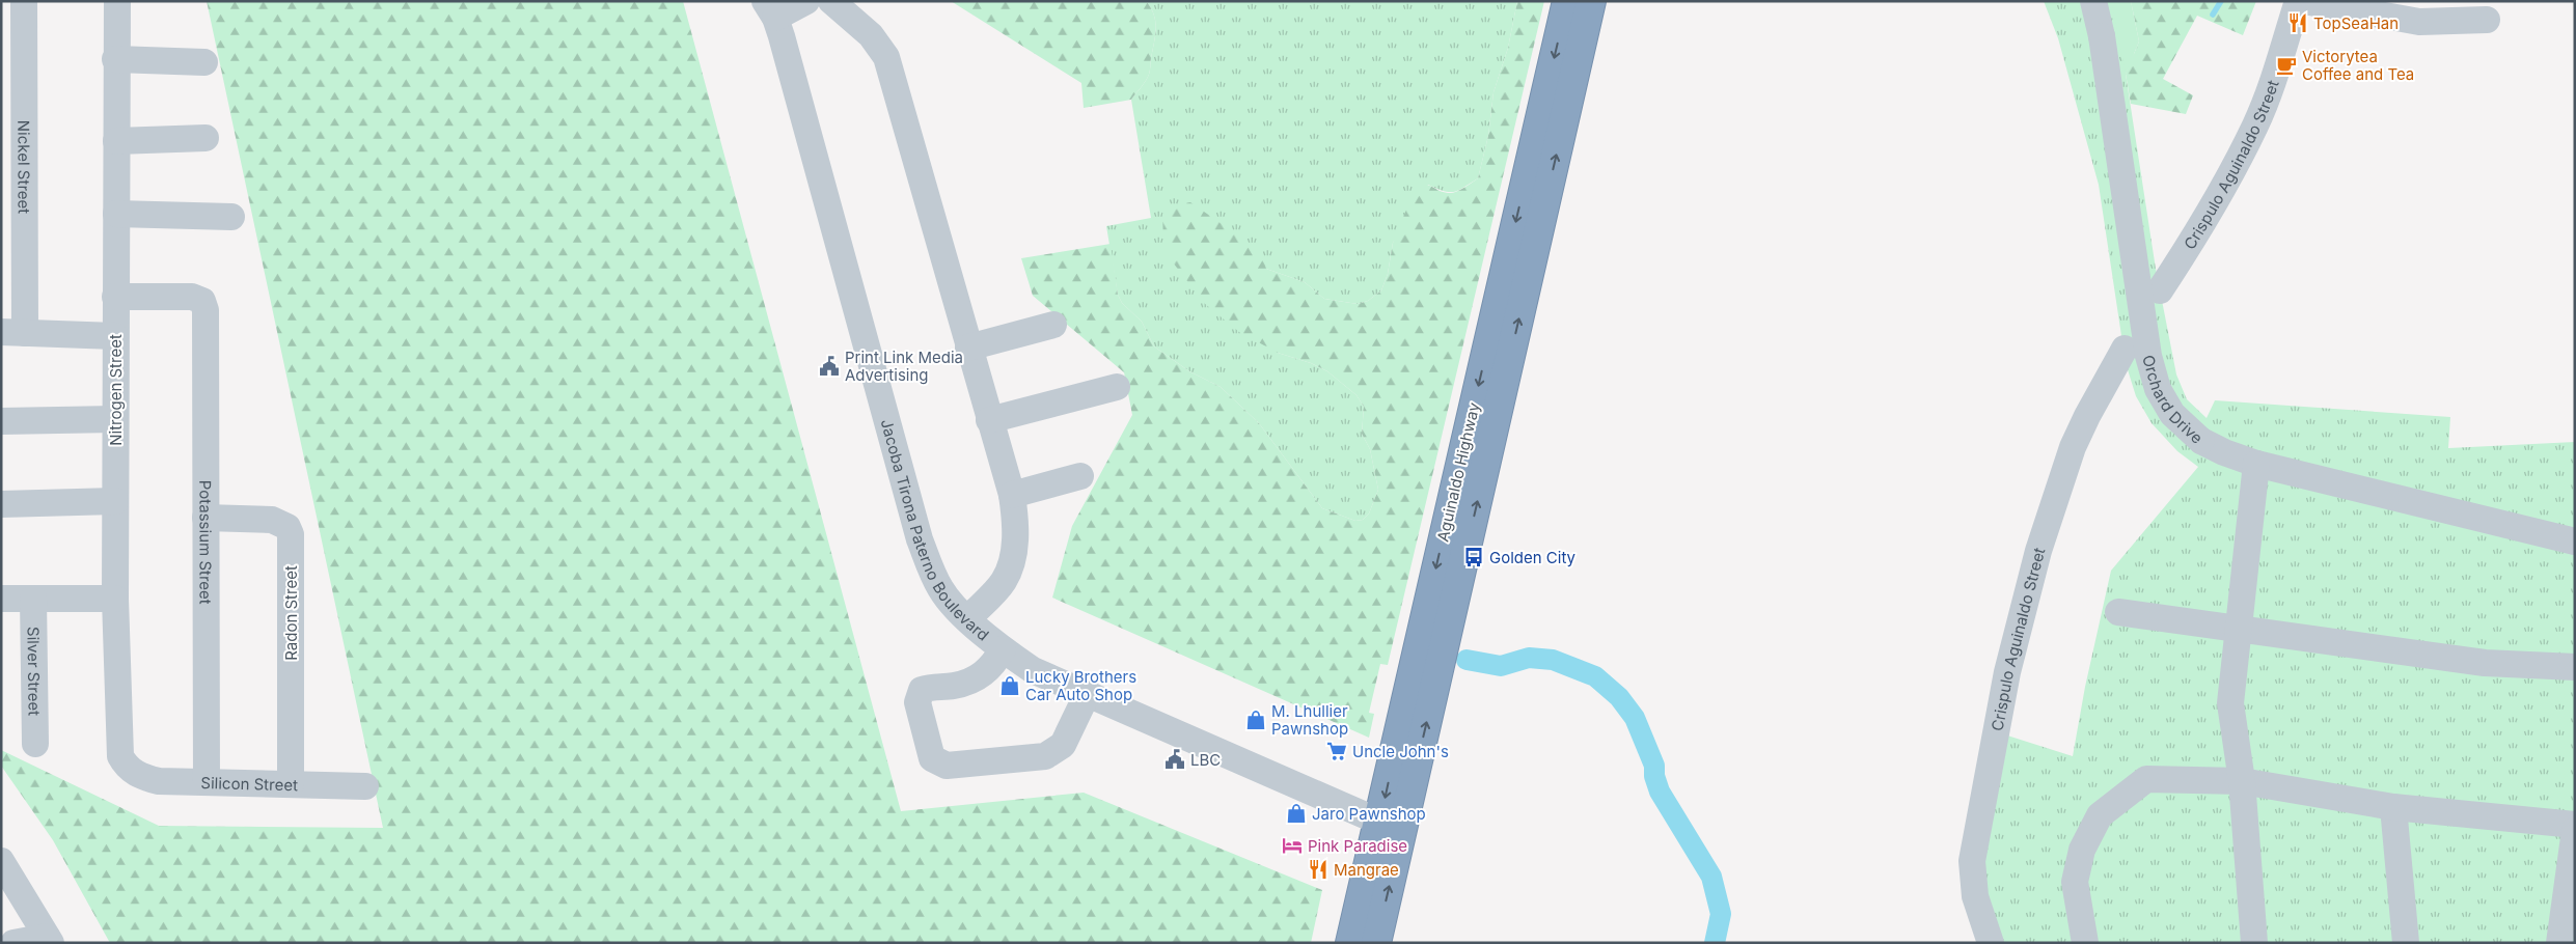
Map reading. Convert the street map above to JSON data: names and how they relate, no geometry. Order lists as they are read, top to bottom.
{
  "streets": {
    "highway": ["Aguinaldo Highway"],
    "street": [
      "Crispulo Aguinaldo Street",
      "Nickel Street",
      "Nitrogen Street",
      "Orchard Drive",
      "Jacoba Tirona Paterno Boulevard",
      "Potassium Street",
      "Radon Street",
      "Silver Street",
      "Silicon Street"
    ]
  },
  "crossings": [
    ["Nitrogen Street", "Potassium Street"],
    ["Nitrogen Street", "Silicon Street"],
    ["Aguinaldo Highway", "Jacoba Tirona Paterno Boulevard"],
    ["Potassium Street", "Radon Street"],
    ["Potassium Street", "Silicon Street"],
    ["Radon Street", "Silicon Street"]
  ],
  "places": {
    "restaurant": ["TopSeaHan", "Mangrae"],
    "cafe": ["Victorytea Coffee and Tea"],
    "public building": ["Print Link Media Advertising", "LBC"],
    "bus stop": ["Golden City"],
    "shop": ["Lucky Brothers Car Auto Shop", "M. Lhullier Pawnshop", "Jaro Pawnshop"],
    "supermarket": ["Uncle John's"],
    "hotel": ["Pink Paradise"]
  }
}
